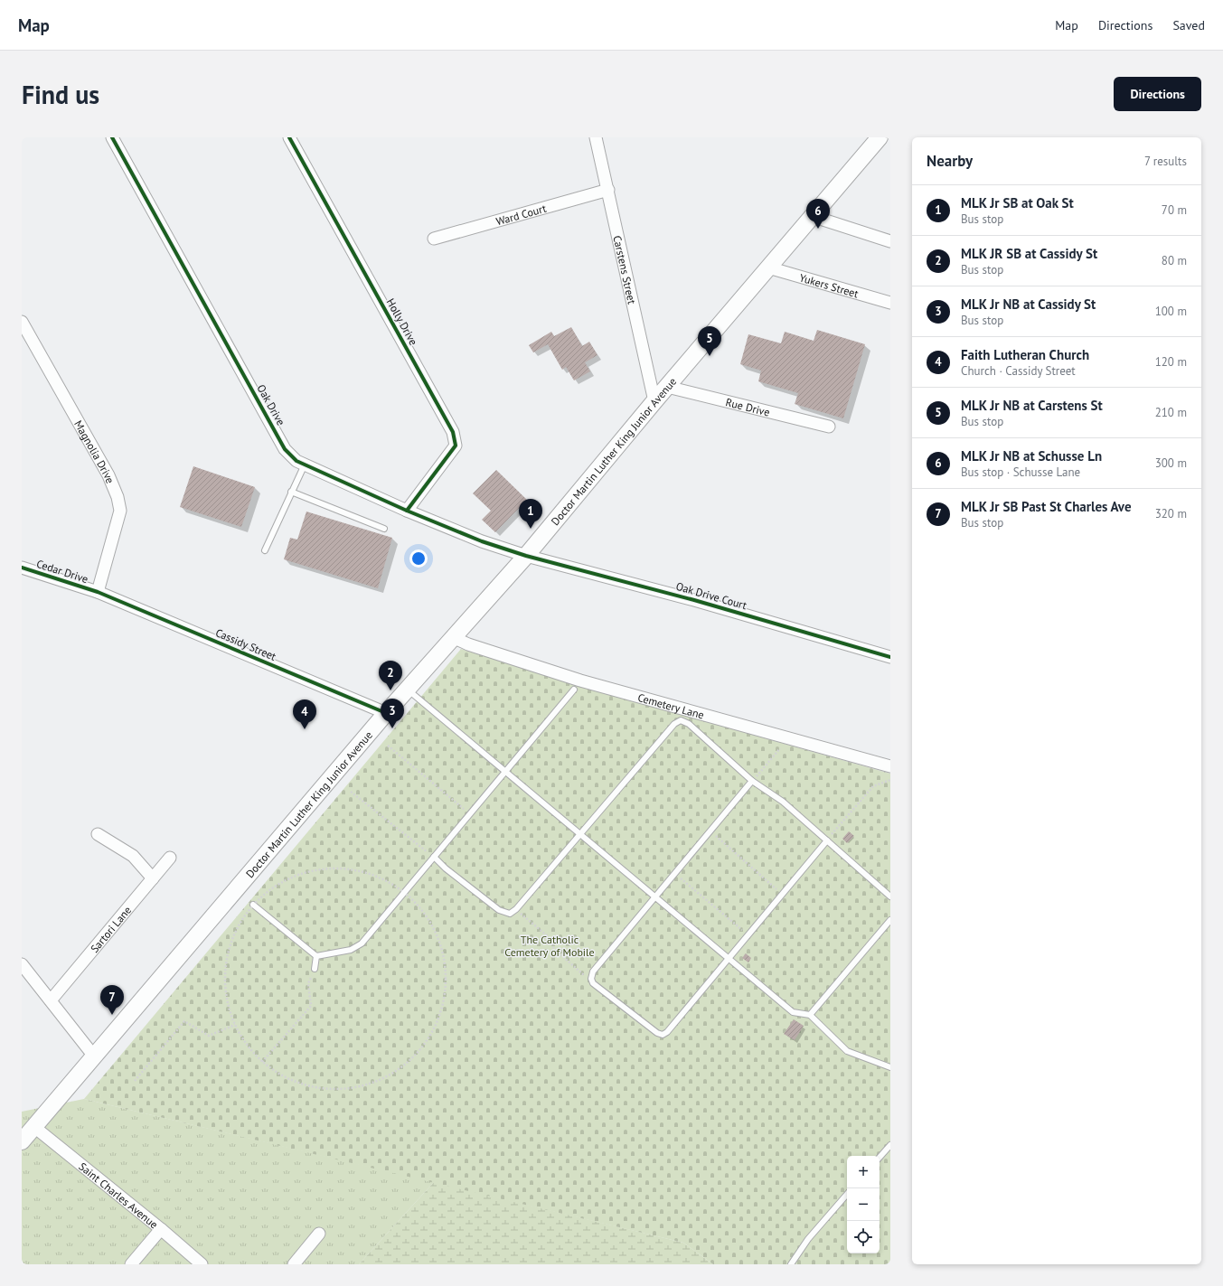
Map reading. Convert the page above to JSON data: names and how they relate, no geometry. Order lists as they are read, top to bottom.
{
  "streets": {
    "main road": ["Doctor Martin Luther King Junior Avenue"],
    "street": [
      "Ward Court",
      "Carstens Street",
      "Yukers Street",
      "Holly Drive",
      "Oak Drive",
      "Rue Drive",
      "Magnolia Drive",
      "Cedar Drive",
      "Oak Drive Court",
      "Cassidy Street",
      "Cemetery Lane",
      "Sartori Lane",
      "Saint Charles Avenue"
    ]
  },
  "crossings": [
    ["Ward Court", "Carstens Street"],
    ["Carstens Street", "Doctor Martin Luther King Junior Avenue"],
    ["Yukers Street", "Doctor Martin Luther King Junior Avenue"],
    ["Holly Drive", "Oak Drive"],
    ["Oak Drive", "Doctor Martin Luther King Junior Avenue"],
    ["Oak Drive", "Oak Drive Court"],
    ["Rue Drive", "Doctor Martin Luther King Junior Avenue"],
    ["Doctor Martin Luther King Junior Avenue", "Oak Drive Court"],
    ["Doctor Martin Luther King Junior Avenue", "Cassidy Street"],
    ["Doctor Martin Luther King Junior Avenue", "Cemetery Lane"],
    ["Doctor Martin Luther King Junior Avenue", "Saint Charles Avenue"],
    ["Magnolia Drive", "Cedar Drive"],
    ["Magnolia Drive", "Cassidy Street"],
    ["Cedar Drive", "Cassidy Street"]
  ],
  "parks": ["The Catholic Cemetery of Mobile"],
  "page": {
    "header": "Map",
    "nav": ["Map", "Directions", "Saved"],
    "buttons": "Directions",
    "title": "Find us",
    "heading": ["Nearby", "7 results"],
    "list": [
      {
        "mark": "1",
        "name": "MLK Jr SB at Oak St",
        "note": "Bus stop",
        "value": "70 m"
      },
      {
        "mark": "2",
        "name": "MLK JR SB at Cassidy St",
        "note": "Bus stop",
        "value": "80 m"
      },
      {
        "mark": "3",
        "name": "MLK Jr NB at Cassidy St",
        "note": "Bus stop",
        "value": "100 m"
      },
      {
        "mark": "4",
        "name": "Faith Lutheran Church",
        "note": "Church · Cassidy Street",
        "value": "120 m"
      },
      {
        "mark": "5",
        "name": "MLK Jr NB at Carstens St",
        "note": "Bus stop",
        "value": "210 m"
      },
      {
        "mark": "6",
        "name": "MLK Jr NB at Schusse Ln",
        "note": "Bus stop · Schusse Lane",
        "value": "300 m"
      },
      {
        "mark": "7",
        "name": "MLK Jr SB Past St Charles Ave",
        "note": "Bus stop",
        "value": "320 m"
      }
    ],
    "pins": [
      "6",
      "5",
      "1",
      "2",
      "3",
      "4",
      "7"
    ],
    "map_buttons": ["+", "−"]
  }
}
